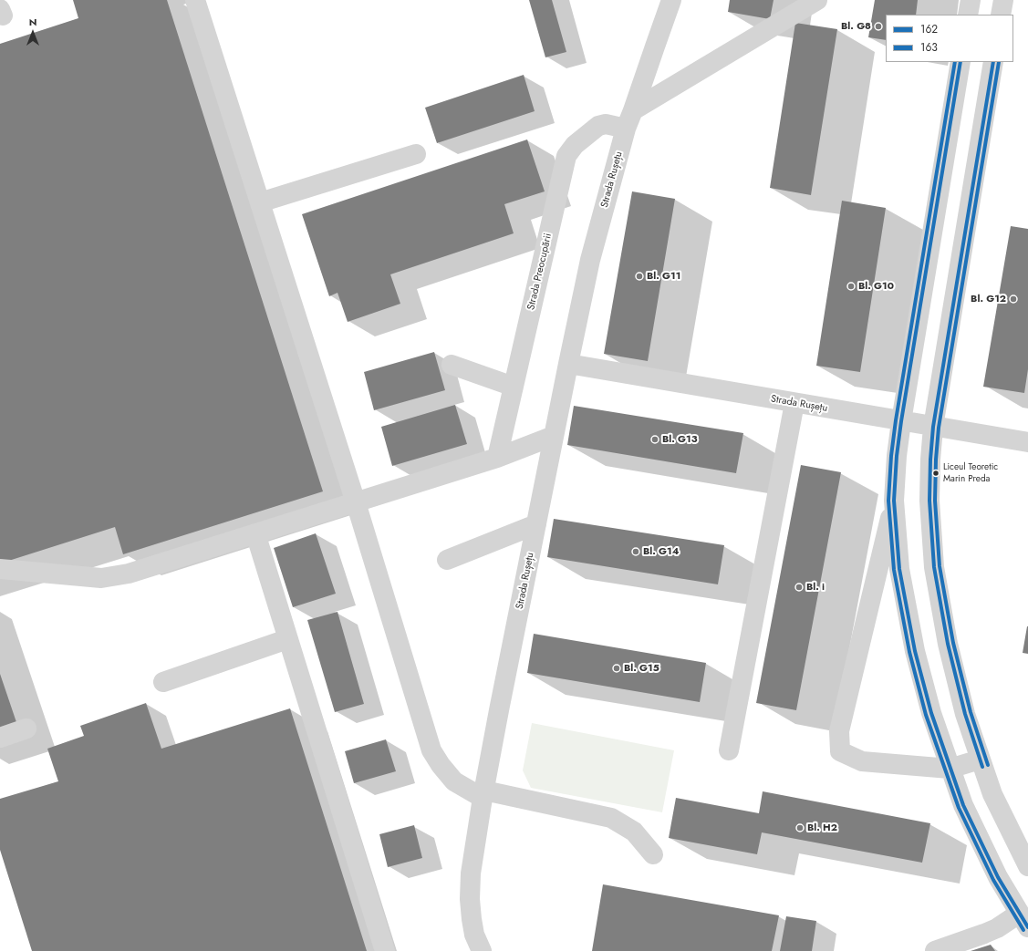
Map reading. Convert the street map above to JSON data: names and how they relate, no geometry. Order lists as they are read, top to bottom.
{
  "streets": {
    "street": ["Strada Rușețu", "Strada Preocupării"]
  },
  "crossings": [
    ["Strada Rușețu", "Strada Preocupării"]
  ],
  "places": [
    "Bl. G8",
    "Bl. G11",
    "Bl. G10",
    "Bl. G12",
    "Bl. G13",
    "Liceul Teoretic Marin Preda",
    "Bl. G14",
    "Bl. i",
    "Bl. G15",
    "Bl. H2"
  ],
  "lines": ["transit line 162", "transit line 163"],
  "legend": ["162", "163"],
  "north": "top"
}
